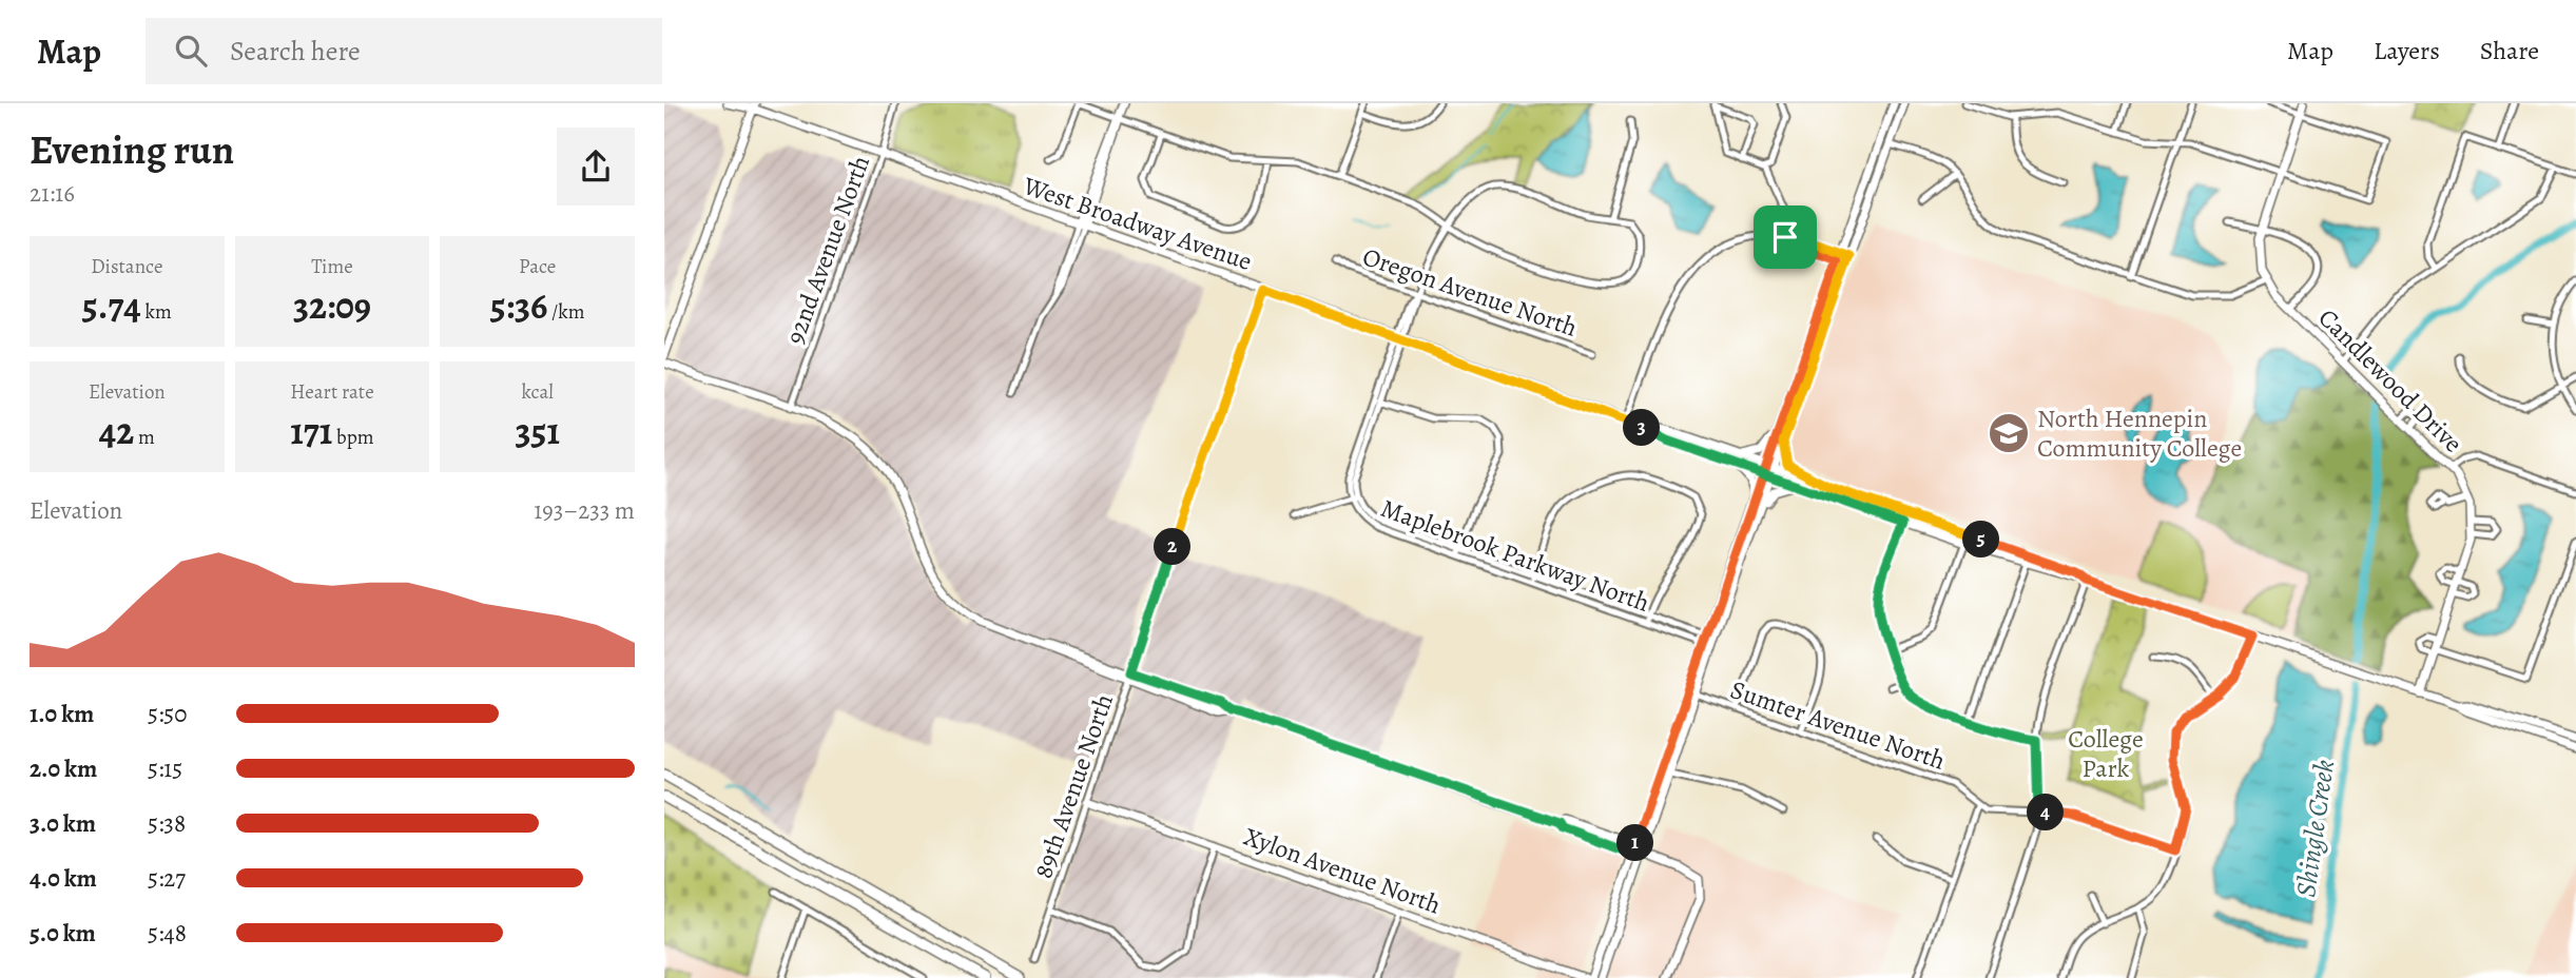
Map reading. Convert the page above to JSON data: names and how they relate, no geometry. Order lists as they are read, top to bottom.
{
  "streets": {
    "main road": ["West Broadway Avenue", "Candlewood Drive", "Xylon Avenue North"],
    "street": [
      "92nd Avenue North",
      "Oregon Avenue North",
      "Maplebrook Parkway North",
      "Sumter Avenue North",
      "89th Avenue North"
    ]
  },
  "crossings": [
    ["West Broadway Avenue", "92nd Avenue North"],
    ["West Broadway Avenue", "Candlewood Drive"],
    ["West Broadway Avenue", "Maplebrook Parkway North"],
    ["West Broadway Avenue", "89th Avenue North"],
    ["Oregon Avenue North", "Maplebrook Parkway North"],
    ["89th Avenue North", "Xylon Avenue North"]
  ],
  "water": ["Shingle Creek"],
  "parks": ["College Park"],
  "places": {
    "school or university": ["North Hennepin Community College"]
  },
  "page": {
    "header": "Map",
    "search": "Search here",
    "nav": ["Map", "Layers", "Share"],
    "heading": ["Evening run", "21:16"],
    "stats": [
      ["Distance", "5.74 km"],
      ["Time", "32:09"],
      ["Pace", "5:36 /km"],
      ["Elevation", "42 m"],
      ["Heart rate", "171 bpm"],
      ["kcal", "351"]
    ],
    "pins": [
      "3",
      "5",
      "2",
      "4",
      "1"
    ],
    "chart": ["Elevation", "193–233 m"],
    "list": [
      {
        "name": "1.0 km",
        "note": "5:50"
      },
      {
        "name": "2.0 km",
        "note": "5:15"
      },
      {
        "name": "3.0 km",
        "note": "5:38"
      },
      {
        "name": "4.0 km",
        "note": "5:27"
      },
      {
        "name": "5.0 km",
        "note": "5:48"
      }
    ]
  }
}
